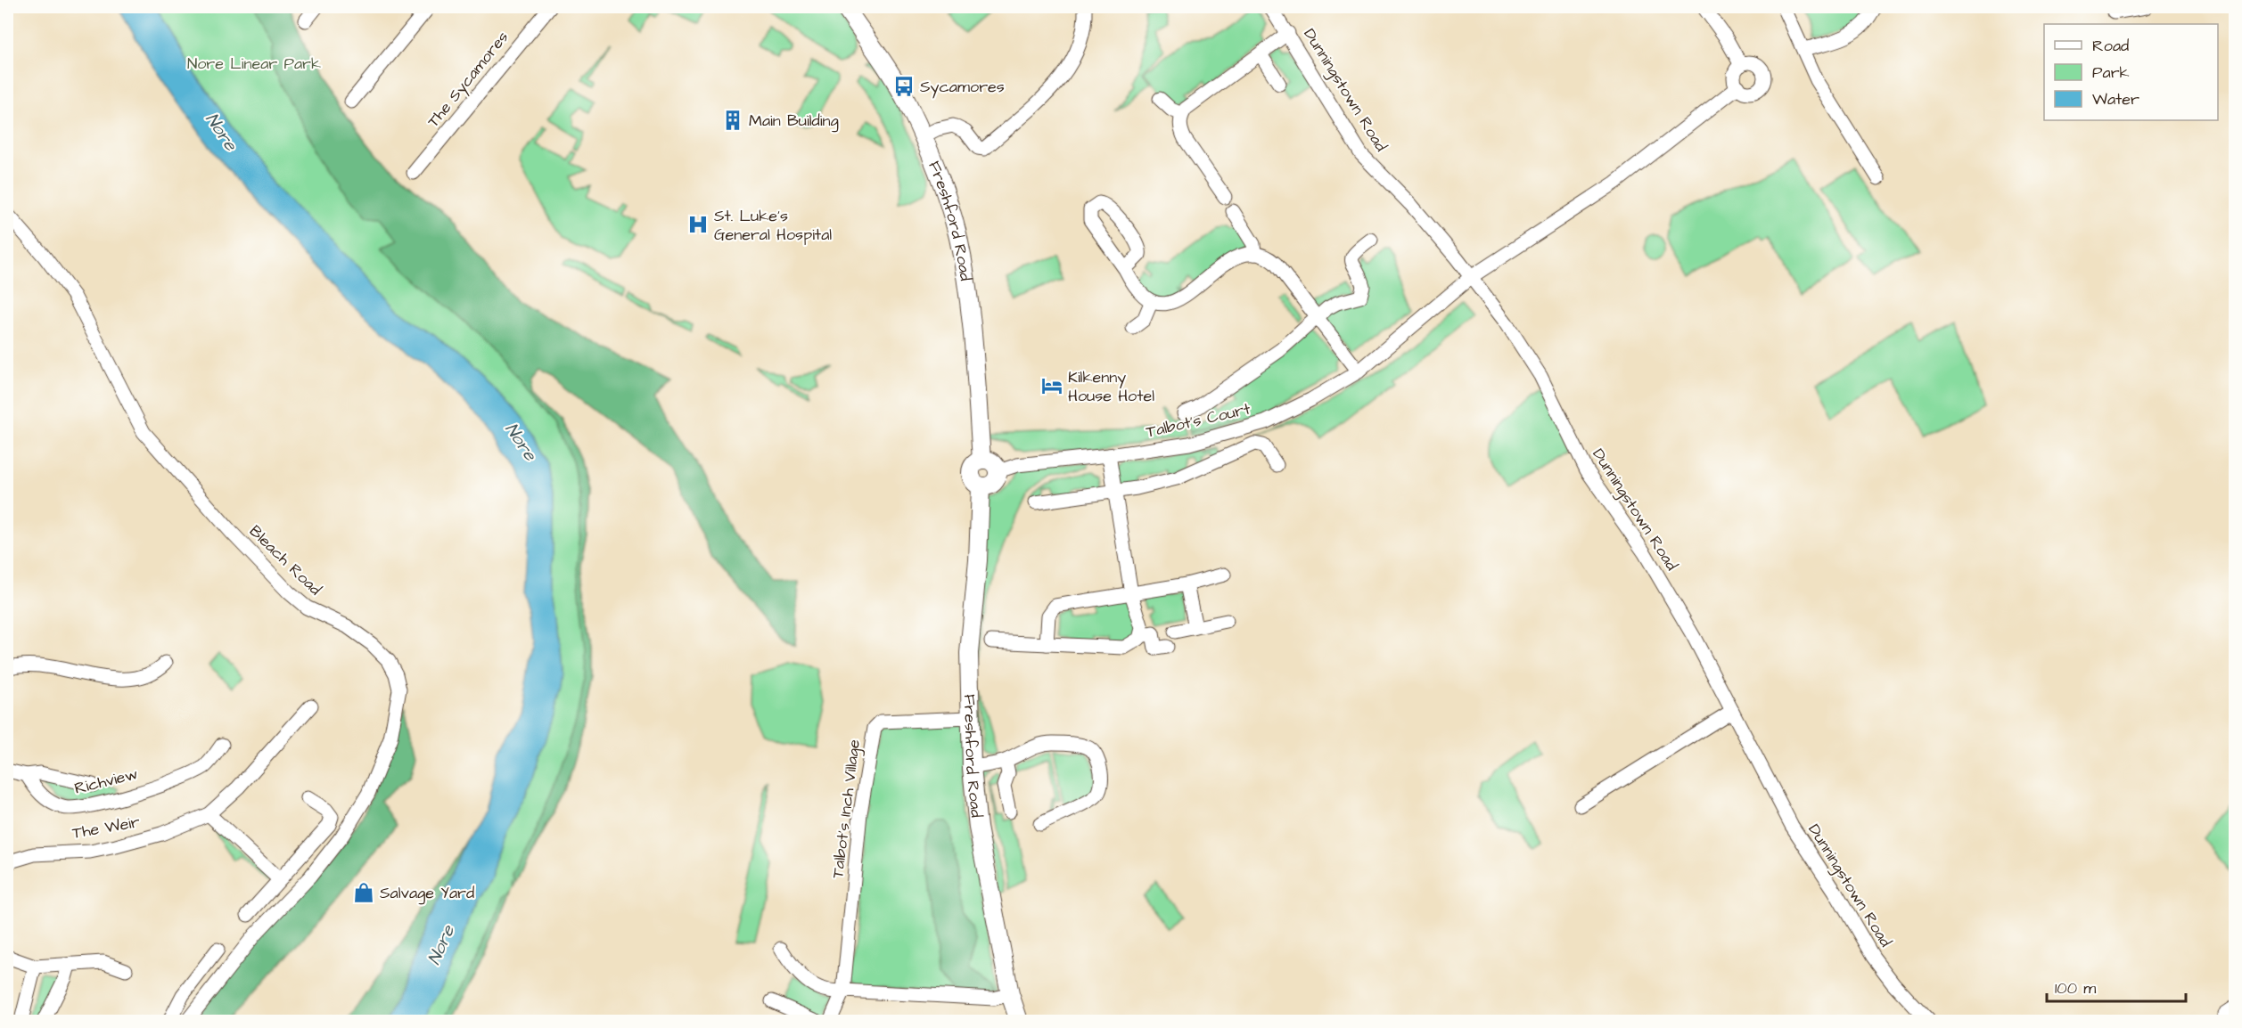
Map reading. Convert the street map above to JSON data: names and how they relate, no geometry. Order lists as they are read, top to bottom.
{
  "streets": {
    "main road": ["Freshford Road"],
    "street": [
      "The Sycamores",
      "Dunningstown Road",
      "Talbot's Court",
      "Bleach Road",
      "Richview",
      "Talbot's Inch Village",
      "The Weir"
    ]
  },
  "crossings": [
    ["Dunningstown Road", "Talbot's Court"],
    ["Freshford Road", "Talbot's Court"],
    ["Freshford Road", "Talbot's Inch Village"]
  ],
  "water": ["Nore"],
  "parks": ["Nore Linear Park"],
  "places": {
    "bus stop": ["Sycamores"],
    "building": ["Main Building"],
    "hospital": ["St. Luke's General Hospital"],
    "hotel": ["Kilkenny House Hotel"],
    "shop": ["Salvage Yard"]
  },
  "legend": ["Road", "Park", "Water"],
  "scale_bar": "100 m"
}
